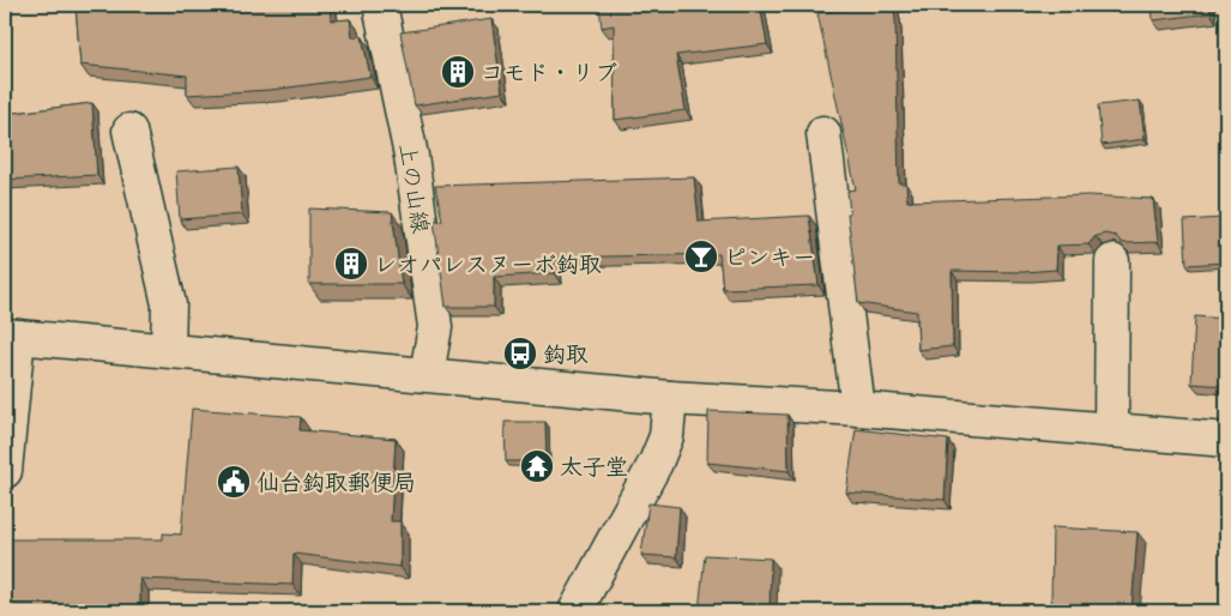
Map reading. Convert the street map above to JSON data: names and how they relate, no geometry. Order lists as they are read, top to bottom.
{
  "streets": {
    "street": ["上の山線"]
  },
  "places": {
    "building": ["コモド・リブ", "レオパレスヌーボ鈎取"],
    "bar": ["ピンキー"],
    "bus stop": ["鈎取"],
    "temple": ["太子堂"],
    "public building": ["仙台鈎取郵便局"]
  }
}
